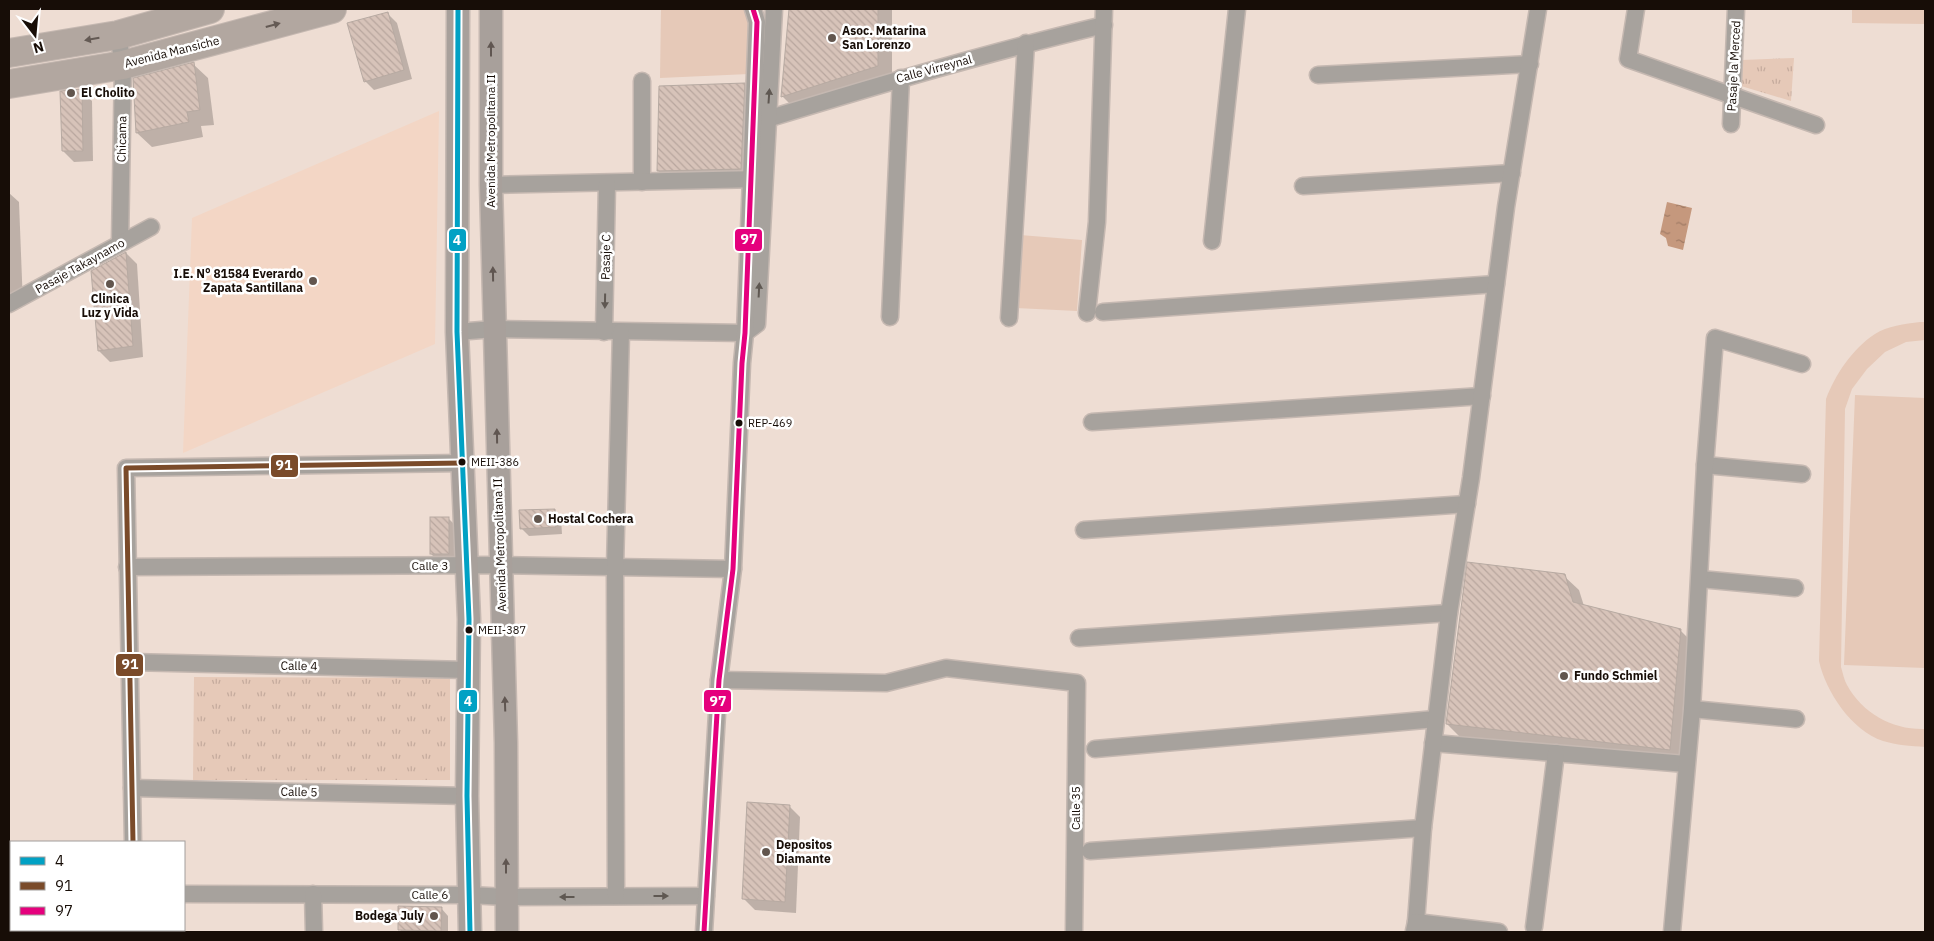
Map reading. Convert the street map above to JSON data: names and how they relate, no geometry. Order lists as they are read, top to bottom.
{
  "streets": {
    "highway": ["Avenida Mansiche"],
    "main road": ["Avenida Metropolitana II"],
    "street": [
      "Pasaje la Merced",
      "Calle Virreynal",
      "Chicama",
      "Pasaje C",
      "Pasaje Takaynamo",
      "Calle 3",
      "Calle 4",
      "Calle 5",
      "Calle 35",
      "Calle 6"
    ]
  },
  "crossings": [
    ["Avenida Mansiche", "Chicama"],
    ["Chicama", "Pasaje Takaynamo"],
    ["Avenida Metropolitana II", "Calle 3"],
    ["Avenida Metropolitana II", "Calle 6"]
  ],
  "places": [
    "Asoc. Matarina San Lorenzo",
    "El Cholito",
    "I.E. N° 81584 Everardo Zapata Santillana",
    "Clinica Luz y Vida",
    "REP-469",
    "MEII-386",
    "Hostal Cochera",
    "MEII-387",
    "Fundo Schmiel",
    "Depositos Diamante",
    "Bodega July"
  ],
  "lines": ["transit line 4", "transit line 97", "transit line 91"],
  "legend": ["4", "91", "97"],
  "north": "bottom"
}
